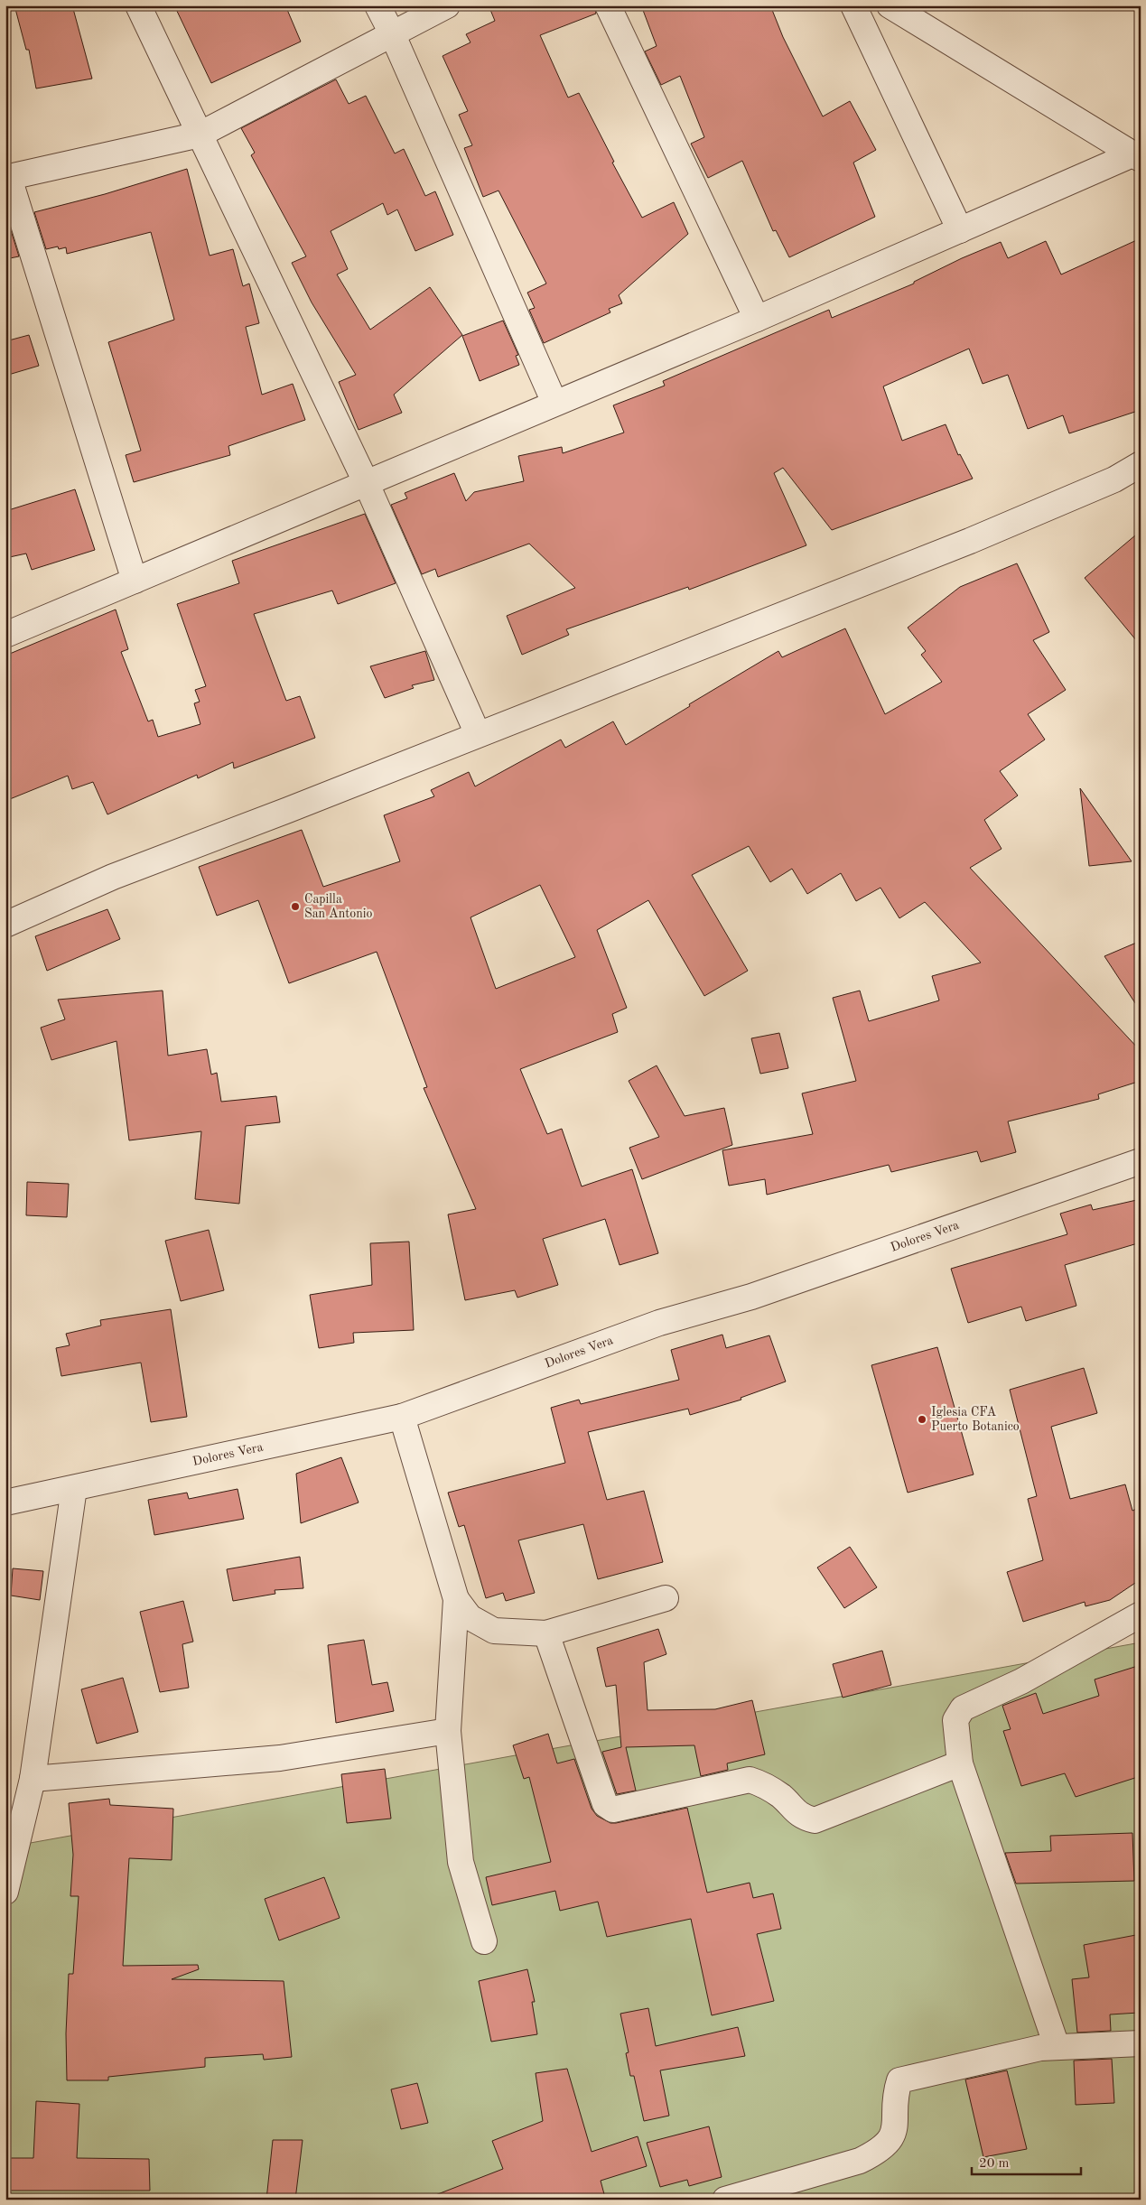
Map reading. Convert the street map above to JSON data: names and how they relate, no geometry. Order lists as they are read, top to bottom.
{
  "streets": {
    "street": ["Dolores Vera"]
  },
  "places": ["Capilla San Antonio", "Iglesia CFA Puerto Botanico"],
  "scale_bar": "20 m"
}
